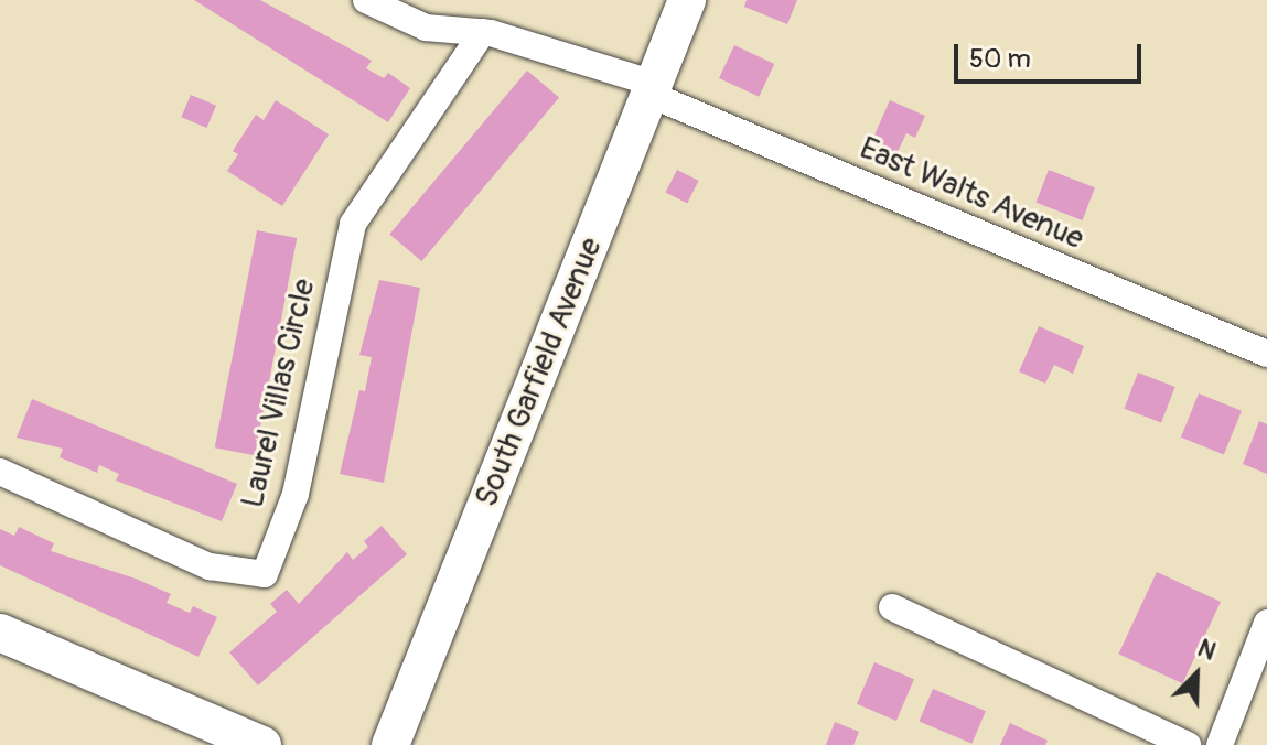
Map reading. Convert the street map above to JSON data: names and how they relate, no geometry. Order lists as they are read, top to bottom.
{
  "streets": {
    "street": ["East Walts Avenue", "South Garfield Avenue", "Laurel Villas Circle"]
  },
  "crossings": [
    ["East Walts Avenue", "South Garfield Avenue"]
  ],
  "scale_bar": "50 m",
  "north": "top right"
}
